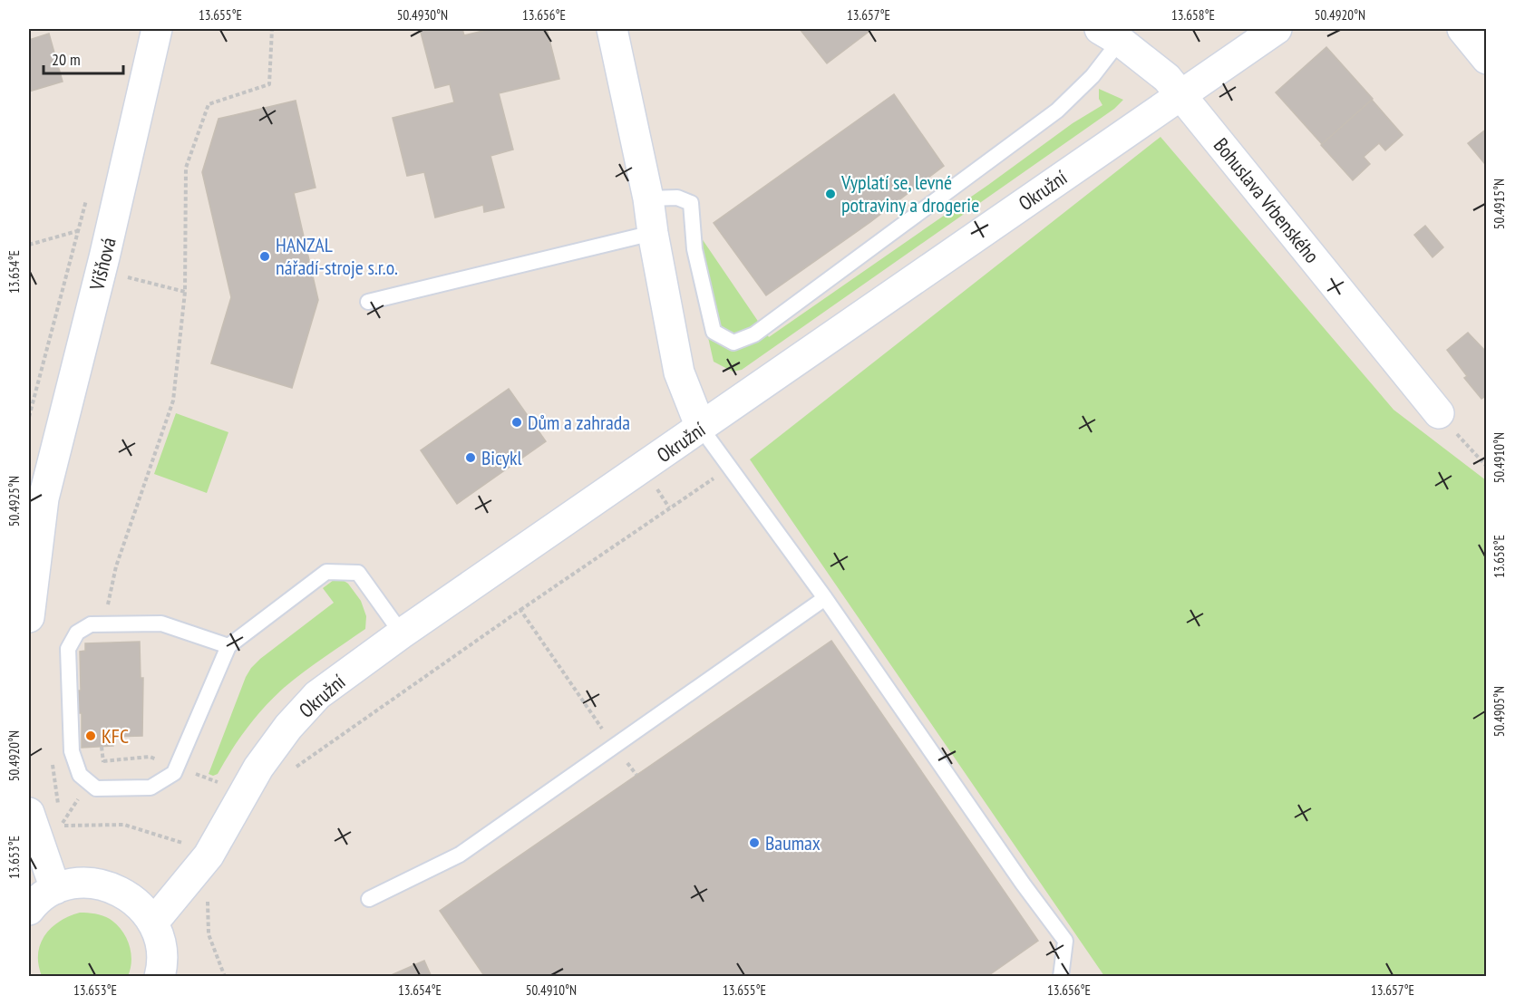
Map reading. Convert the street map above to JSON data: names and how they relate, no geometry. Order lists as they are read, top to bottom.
{
  "streets": {
    "street": ["Okružní", "Bohuslava Vrbenského", "Višňová"]
  },
  "crossings": [
    ["Okružní", "Bohuslava Vrbenského"]
  ],
  "places": [
    "Vyplatí se, levné potraviny a drogerie",
    "HANZAL nářadí-stroje s.r.o.",
    "Dům a zahrada",
    "Bicykl",
    "KFC",
    "Baumax"
  ],
  "scale_bar": "20 m",
  "coordinates": [
    "13.655°E",
    "50.4930°N",
    "13.656°E",
    "13.657°E",
    "13.658°E",
    "50.4920°N",
    "50.4915°N",
    "13.654°E",
    "50.4910°N",
    "50.4925°N",
    "50.4905°N",
    "13.653°E"
  ]
}
